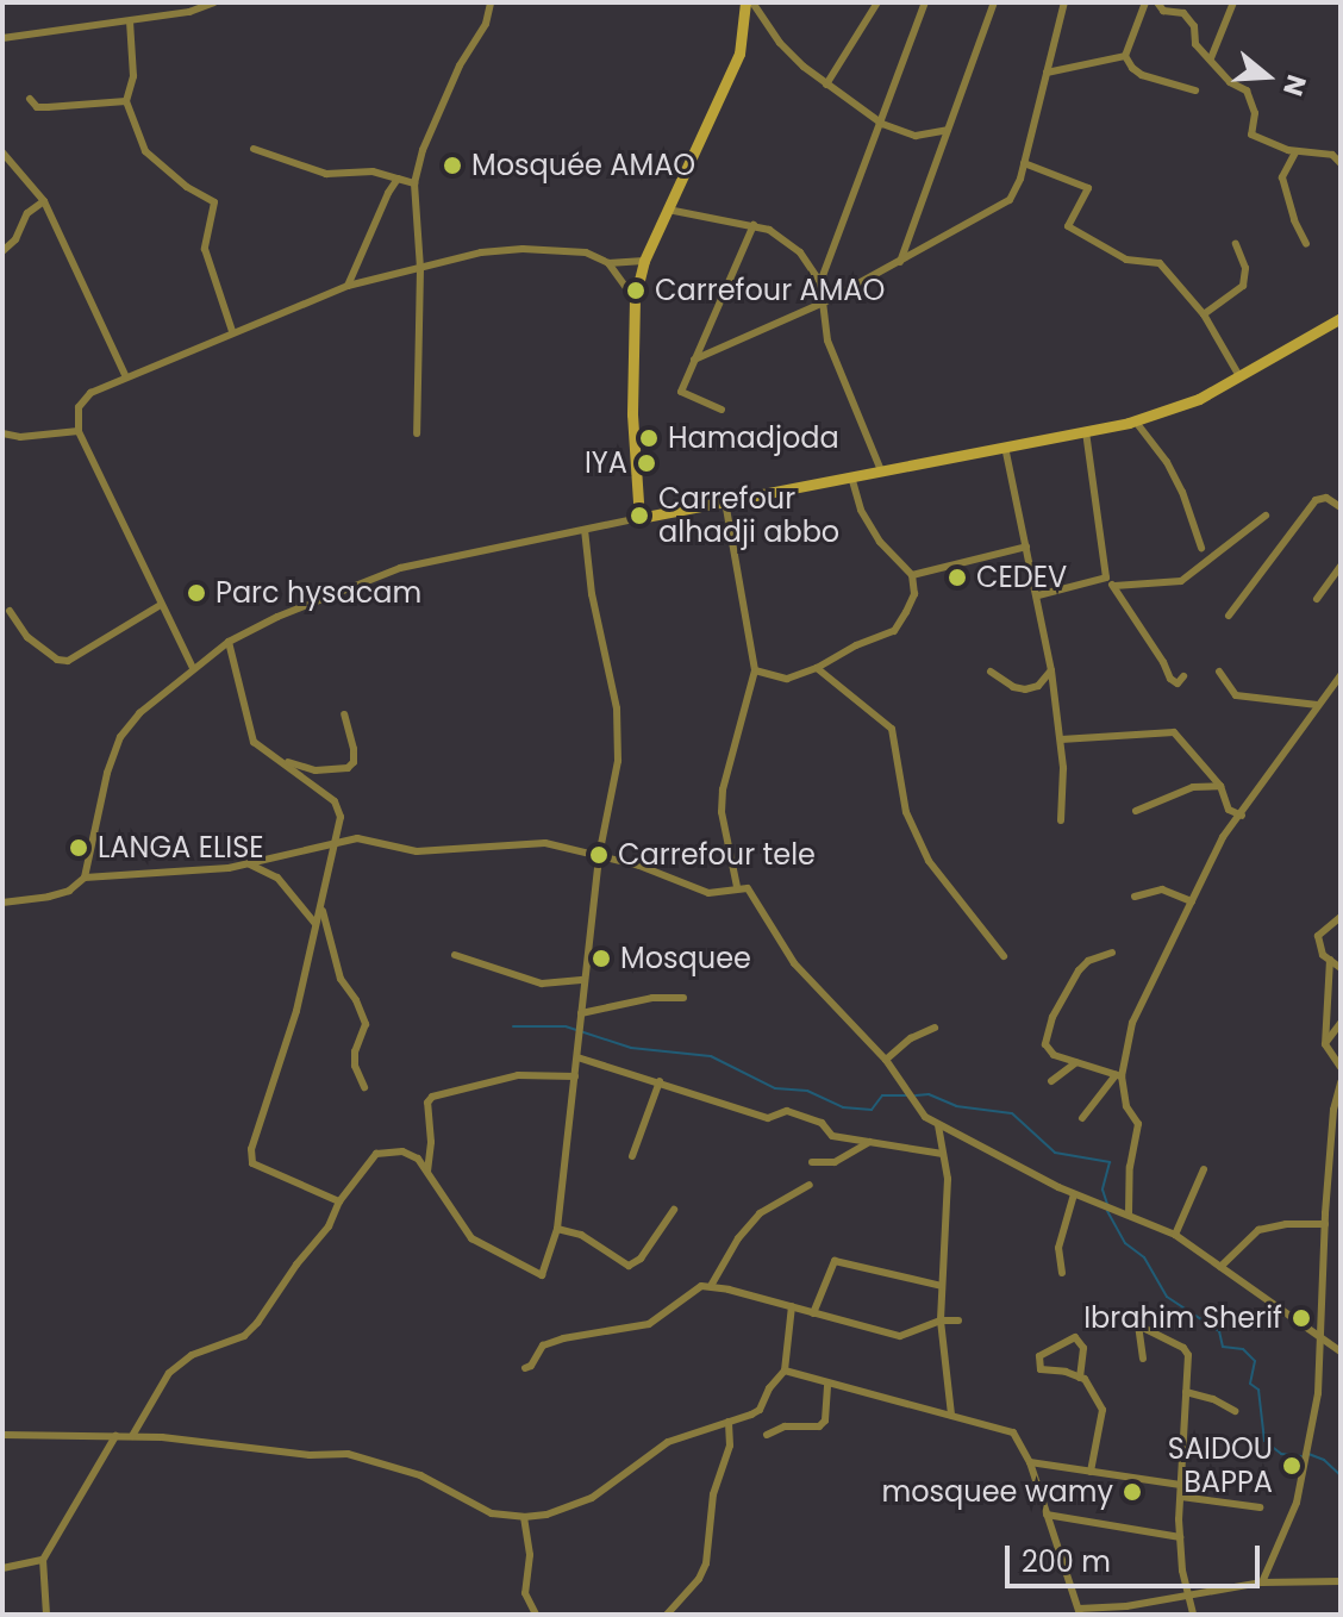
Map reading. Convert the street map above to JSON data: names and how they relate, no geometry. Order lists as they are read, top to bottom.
{
  "places": [
    "Mosquée AMAO",
    "Carrefour AMAO",
    "Hamadjoda",
    "IYA",
    "Carrefour alhadji abbo",
    "CEDEV",
    "Parc hysacam",
    "LANGA ELISE",
    "Carrefour tele",
    "Mosquee",
    "Ibrahim Sherif",
    "SAIDOU BAPPA",
    "mosquee wamy"
  ],
  "scale_bar": "200 m",
  "north": "right"
}
